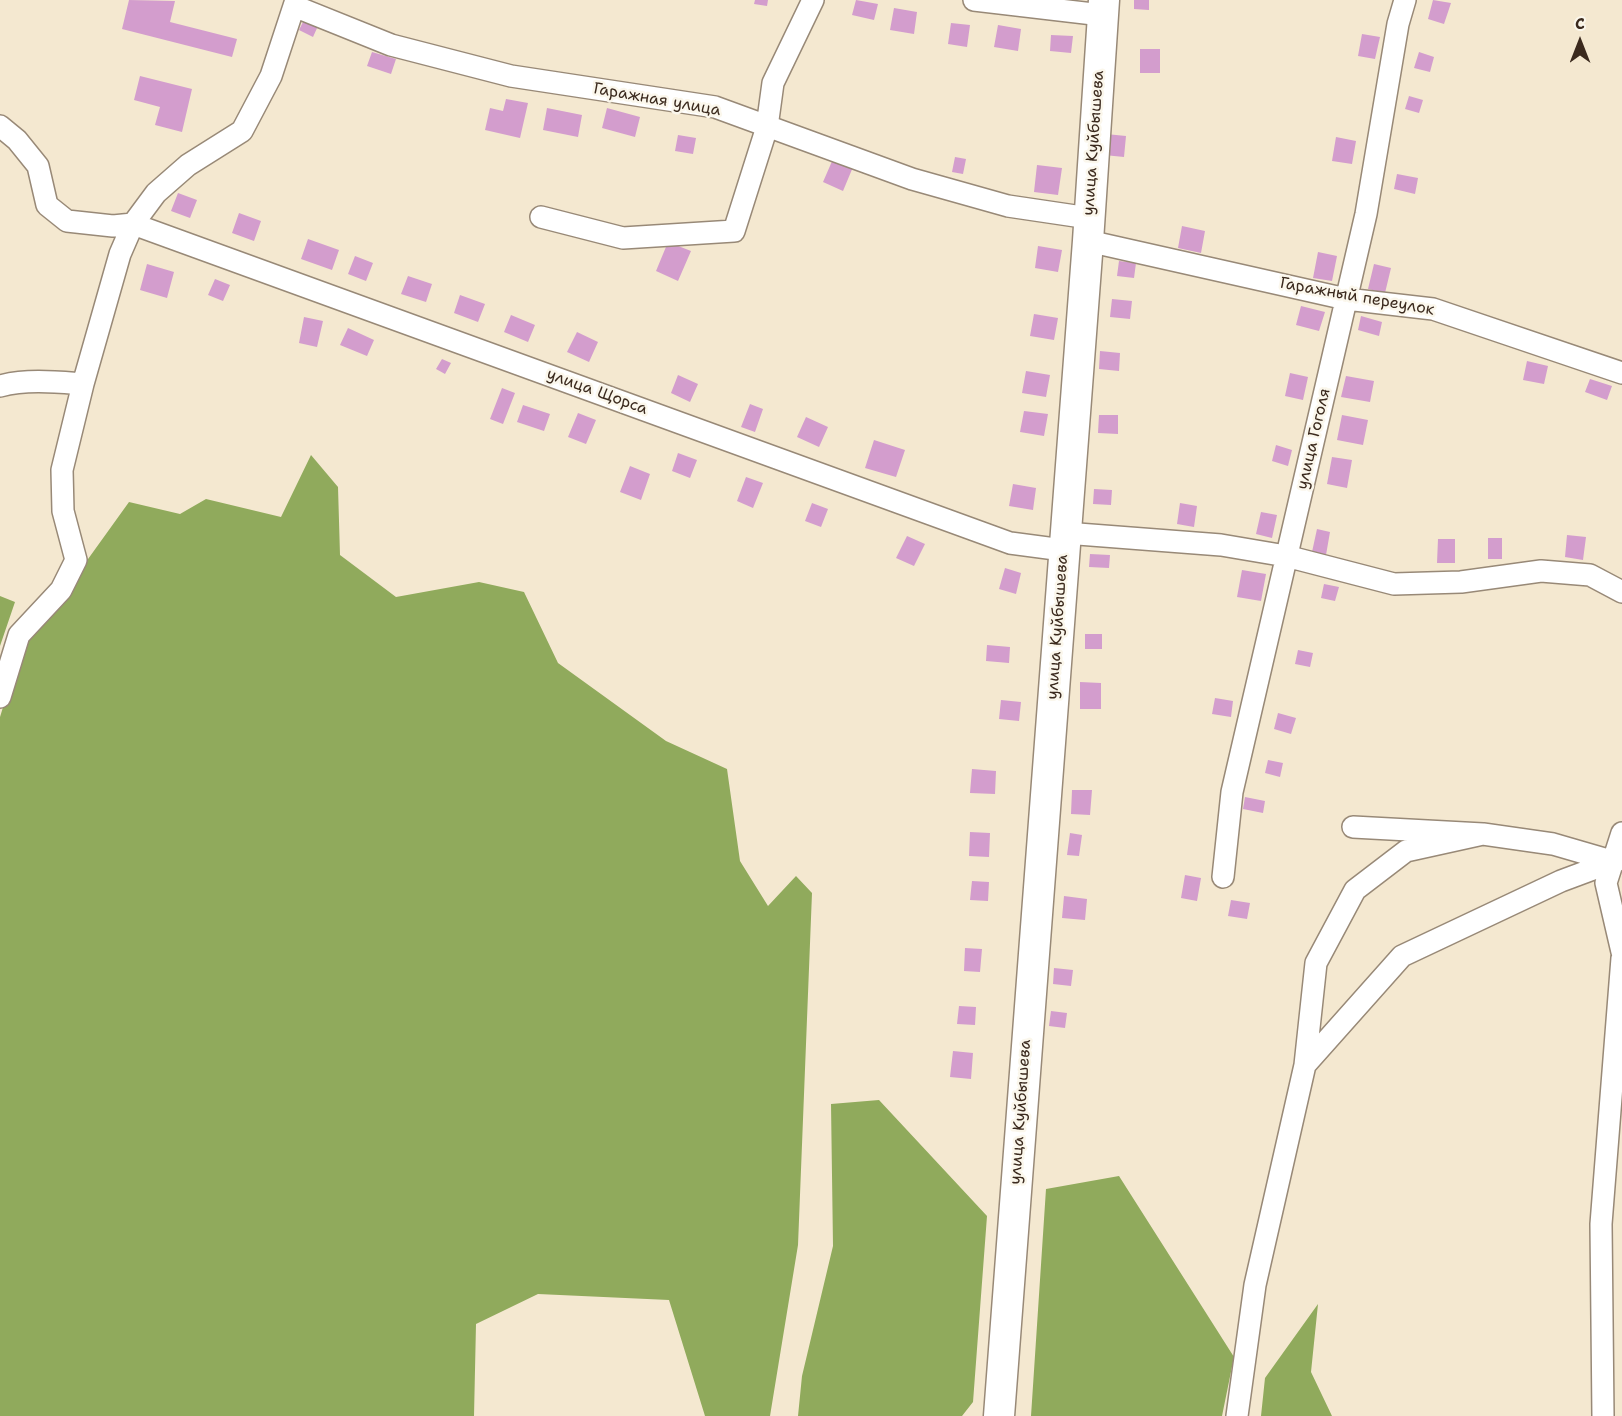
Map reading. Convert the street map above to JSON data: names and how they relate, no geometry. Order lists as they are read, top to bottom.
{
  "streets": {
    "highway": ["улица Куйбышева"],
    "street": [
      "Гаражная улица",
      "Гаражный переулок",
      "улица Щорса",
      "улица Гоголя"
    ]
  },
  "crossings": [
    ["Гаражная улица", "улица Куйбышева"],
    ["Гаражная улица", "Гаражный переулок"],
    ["улица Куйбышева", "Гаражный переулок"],
    ["улица Куйбышева", "улица Щорса"],
    ["Гаражный переулок", "улица Гоголя"],
    ["улица Щорса", "улица Гоголя"]
  ],
  "north": "top"
}
